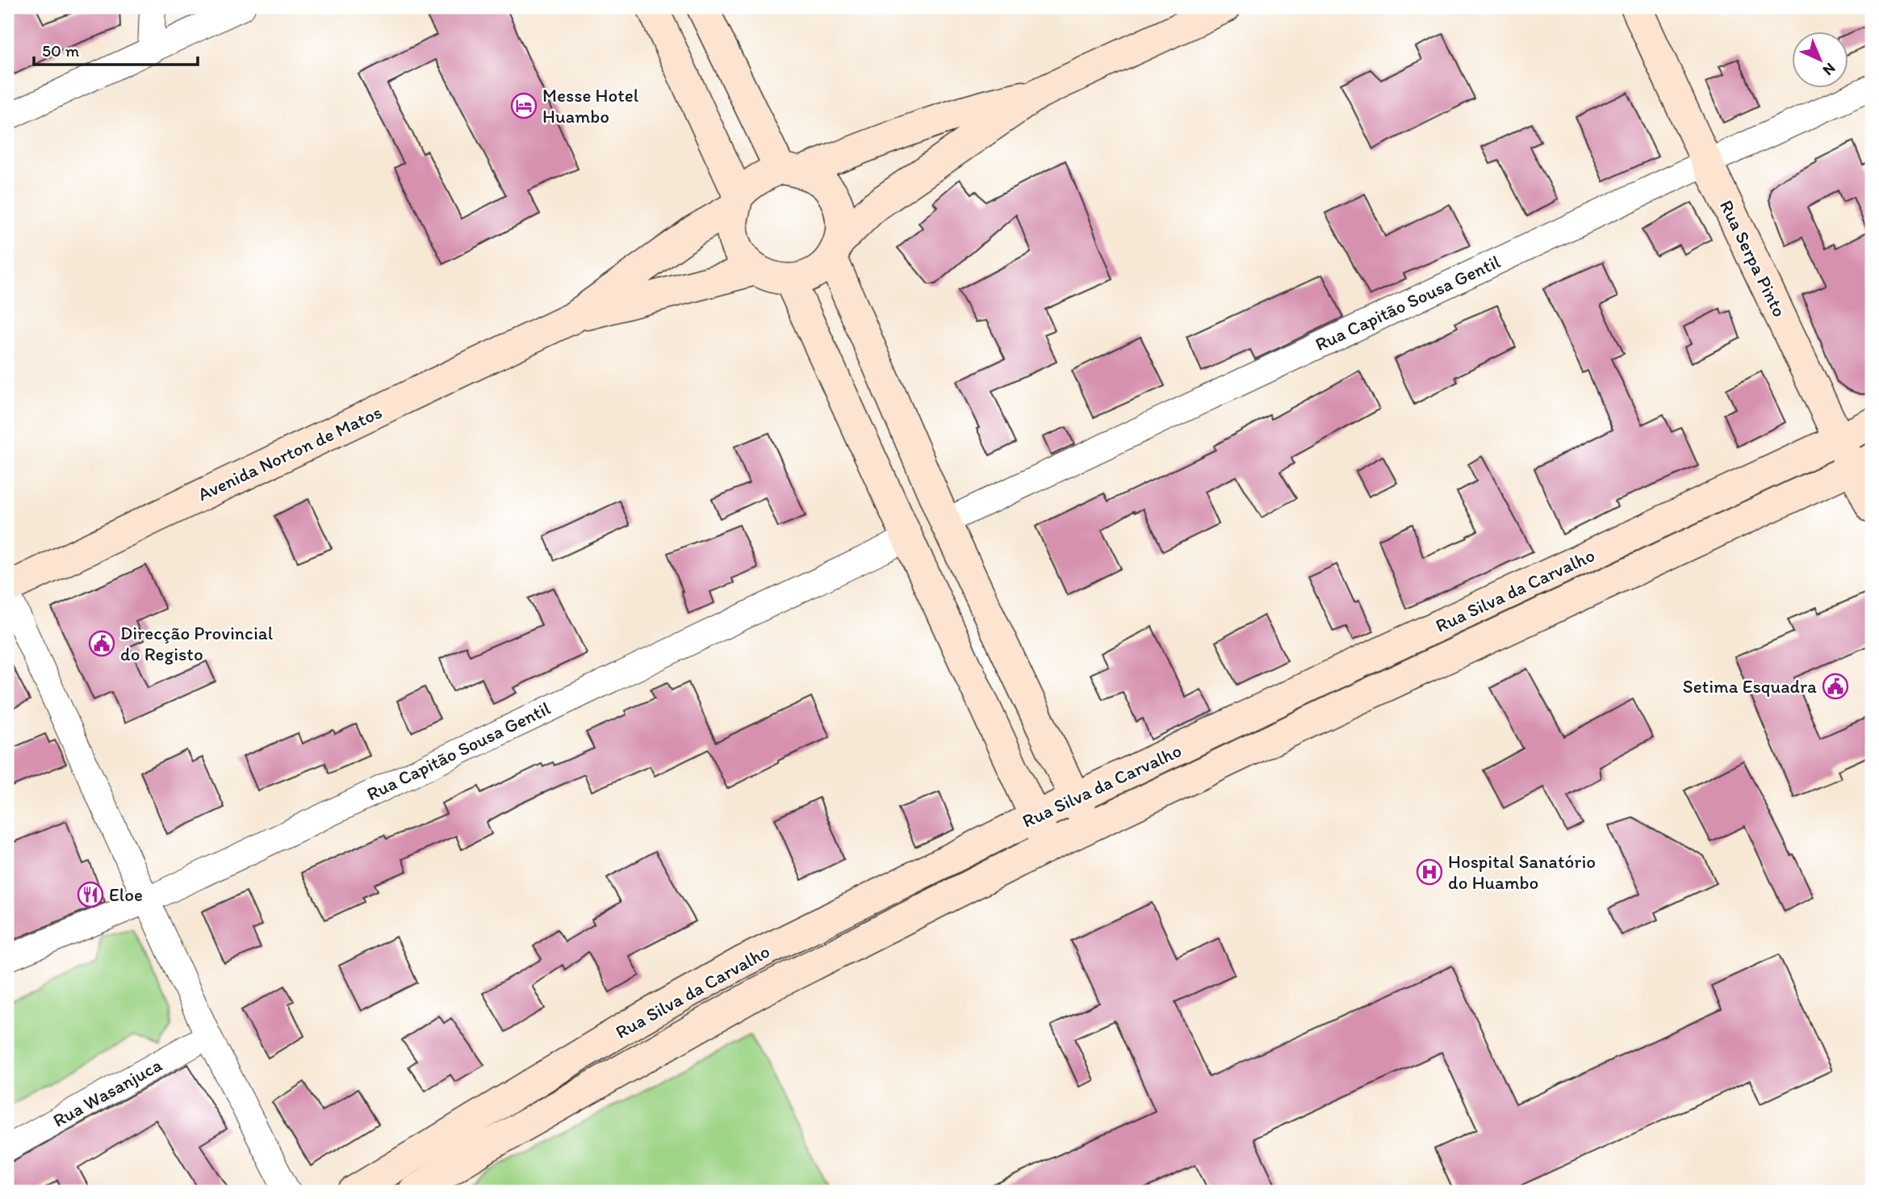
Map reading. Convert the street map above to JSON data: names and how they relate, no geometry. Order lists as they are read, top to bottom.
{
  "streets": {
    "street": [
      "Rua Serpa Pinto",
      "Rua Capitão Sousa Gentil",
      "Avenida Norton de Matos",
      "Rua Silva da Carvalho",
      "Rua Wasanjuca"
    ]
  },
  "crossings": [
    ["Rua Serpa Pinto", "Rua Capitão Sousa Gentil"],
    ["Rua Serpa Pinto", "Rua Silva da Carvalho"]
  ],
  "places": {
    "hotel": ["Messe Hotel Huambo"],
    "public building": ["Direcção Provincial do Registo", "Setima Esquadra"],
    "hospital": ["Hospital Sanatório do Huambo"],
    "restaurant": ["Eloe"]
  },
  "scale_bar": "50 m",
  "north": "bottom right"
}
